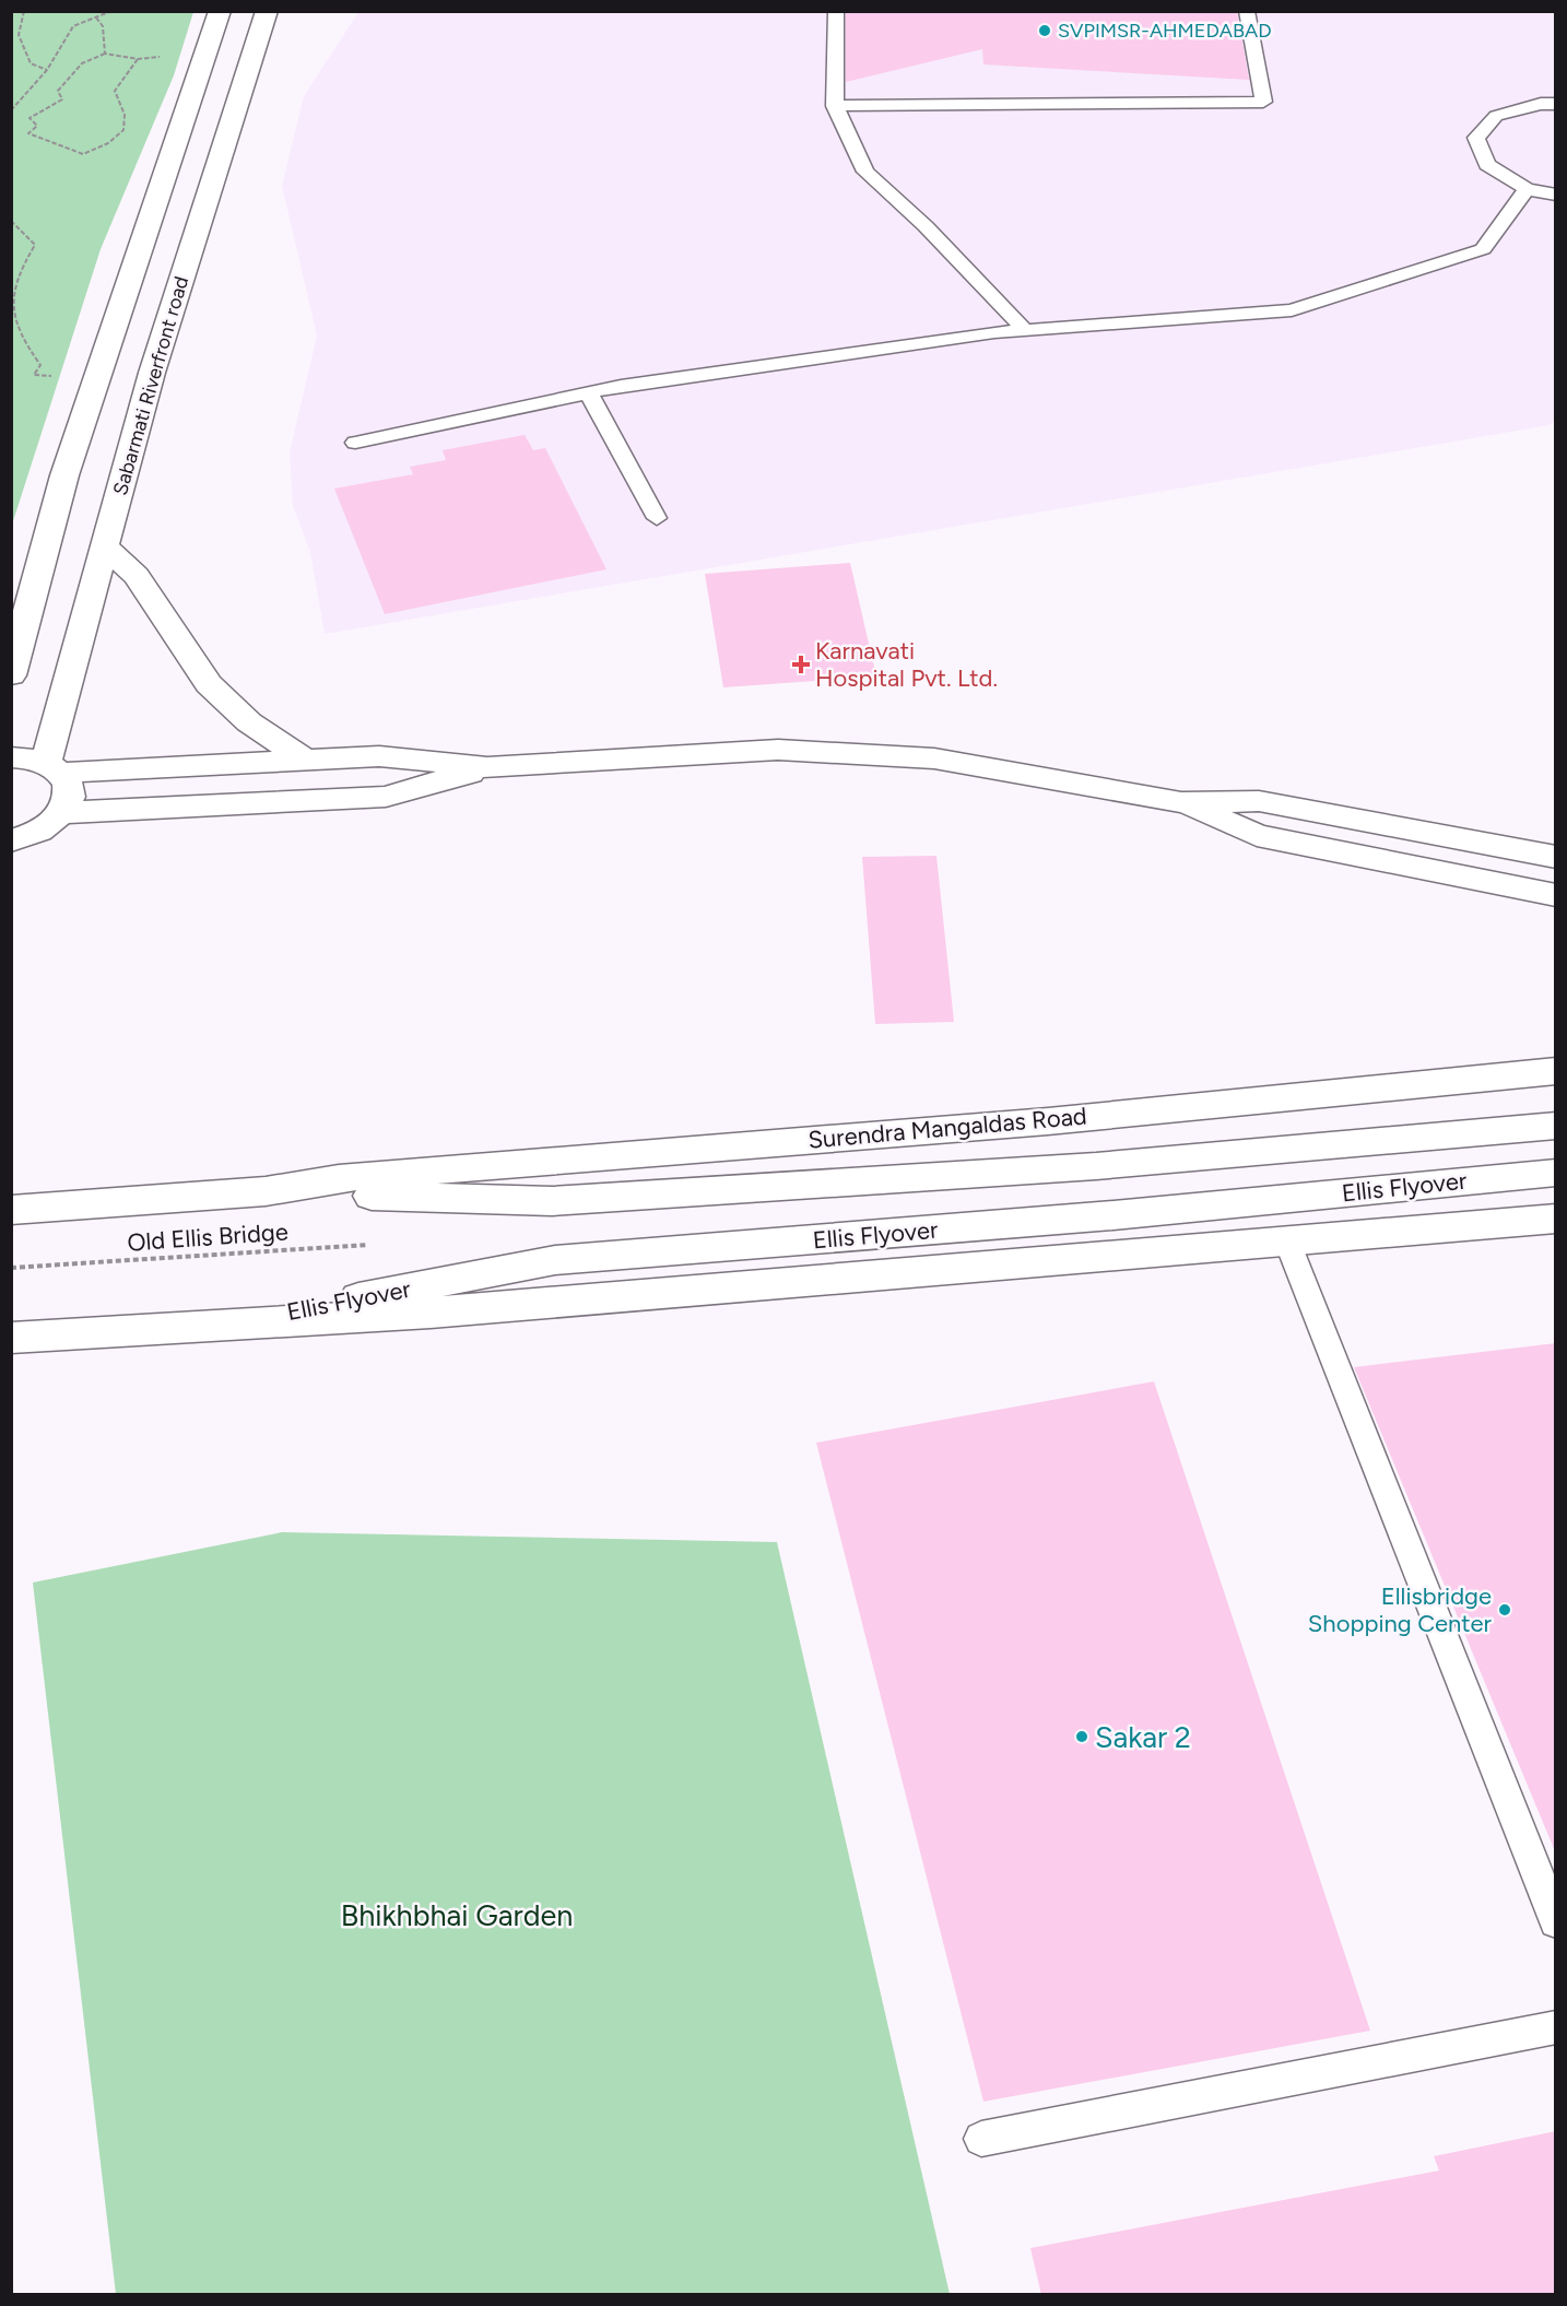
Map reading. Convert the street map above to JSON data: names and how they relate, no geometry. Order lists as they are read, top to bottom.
{
  "streets": {
    "street": ["Sabarmati Riverfront road", "Surendra Mangaldas Road", "Ellis Flyover"],
    "path": ["Old Ellis Bridge"]
  },
  "crossings": [
    ["Surendra Mangaldas Road", "Ellis Flyover"]
  ],
  "parks": ["Bhikhbhai Garden"],
  "places": {
    "other": ["SVPIMSR-AHMEDABAD", "Ellisbridge Shopping Center", "Sakar 2"],
    "health": ["Karnavati Hospital Pvt. Ltd."]
  }
}
